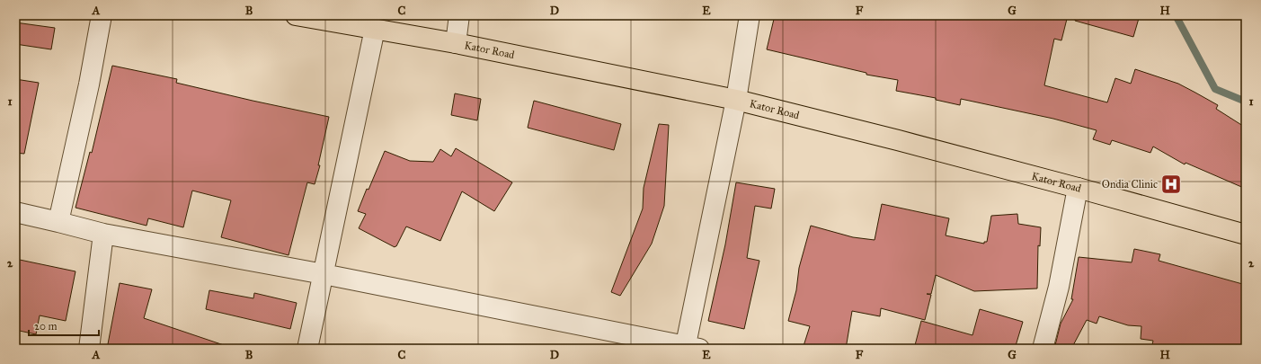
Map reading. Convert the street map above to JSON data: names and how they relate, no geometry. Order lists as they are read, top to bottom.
{
  "streets": {
    "main road": ["Kator Road"]
  },
  "places": {
    "hospital": ["Ondia Clinic"]
  },
  "scale_bar": "20 m",
  "grid": {
    "columns": [
      "A",
      "B",
      "C",
      "D",
      "E",
      "F",
      "G",
      "H"
    ],
    "rows": ["1", "2"]
  }
}
